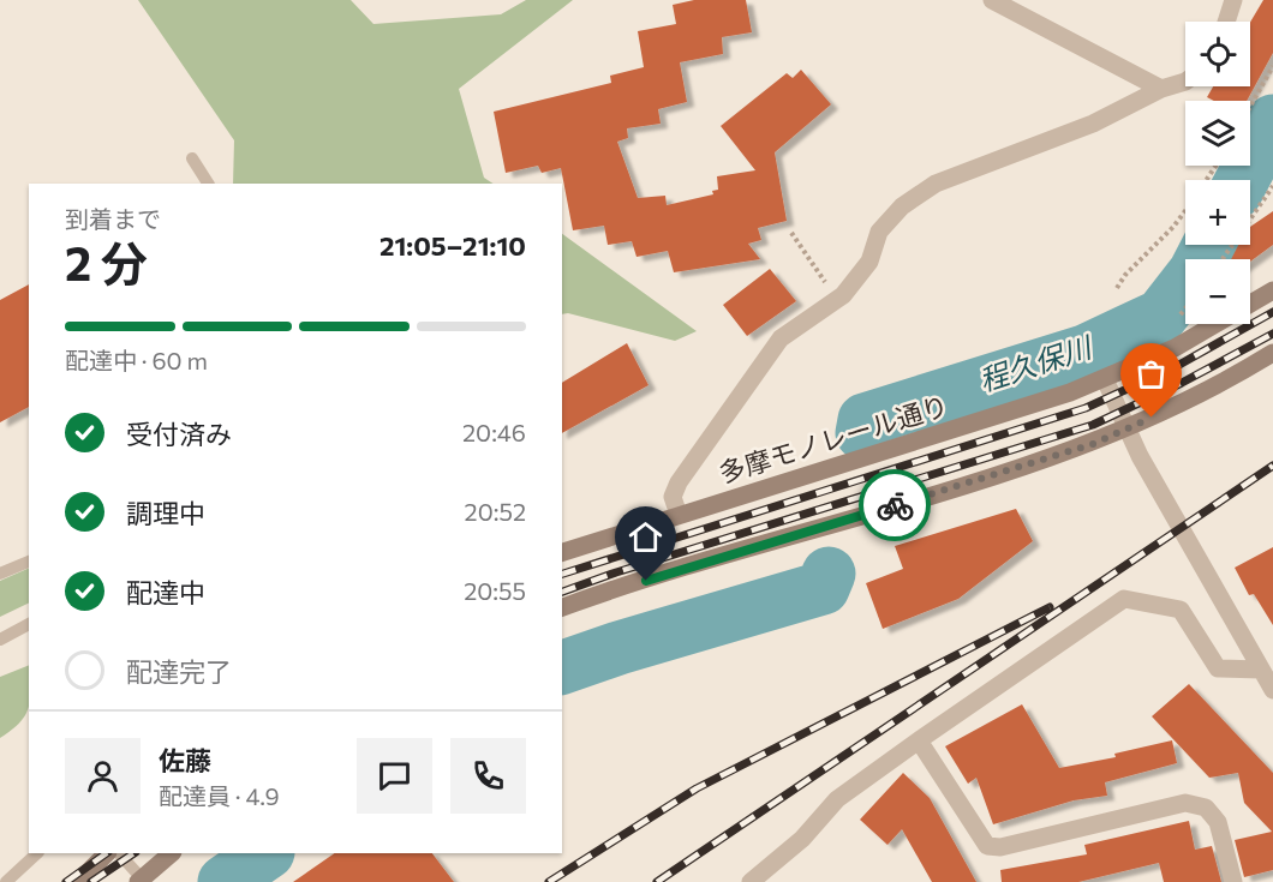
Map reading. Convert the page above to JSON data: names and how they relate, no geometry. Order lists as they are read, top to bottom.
{
  "streets": {
    "main road": ["多摩モノレール通り"]
  },
  "water": ["程久保川"],
  "page": {
    "map_buttons": ["+", "−"],
    "heading": ["2 分", "到着まで", "21:05–21:10"],
    "panel": ["佐藤", "配達員 · 4.9"],
    "bar": "配達中 · 60 m",
    "list": [
      ["受付済み", "20:46"],
      ["調理中", "20:52"],
      ["配達中", "20:55"],
      "配達完了"
    ]
  }
}
